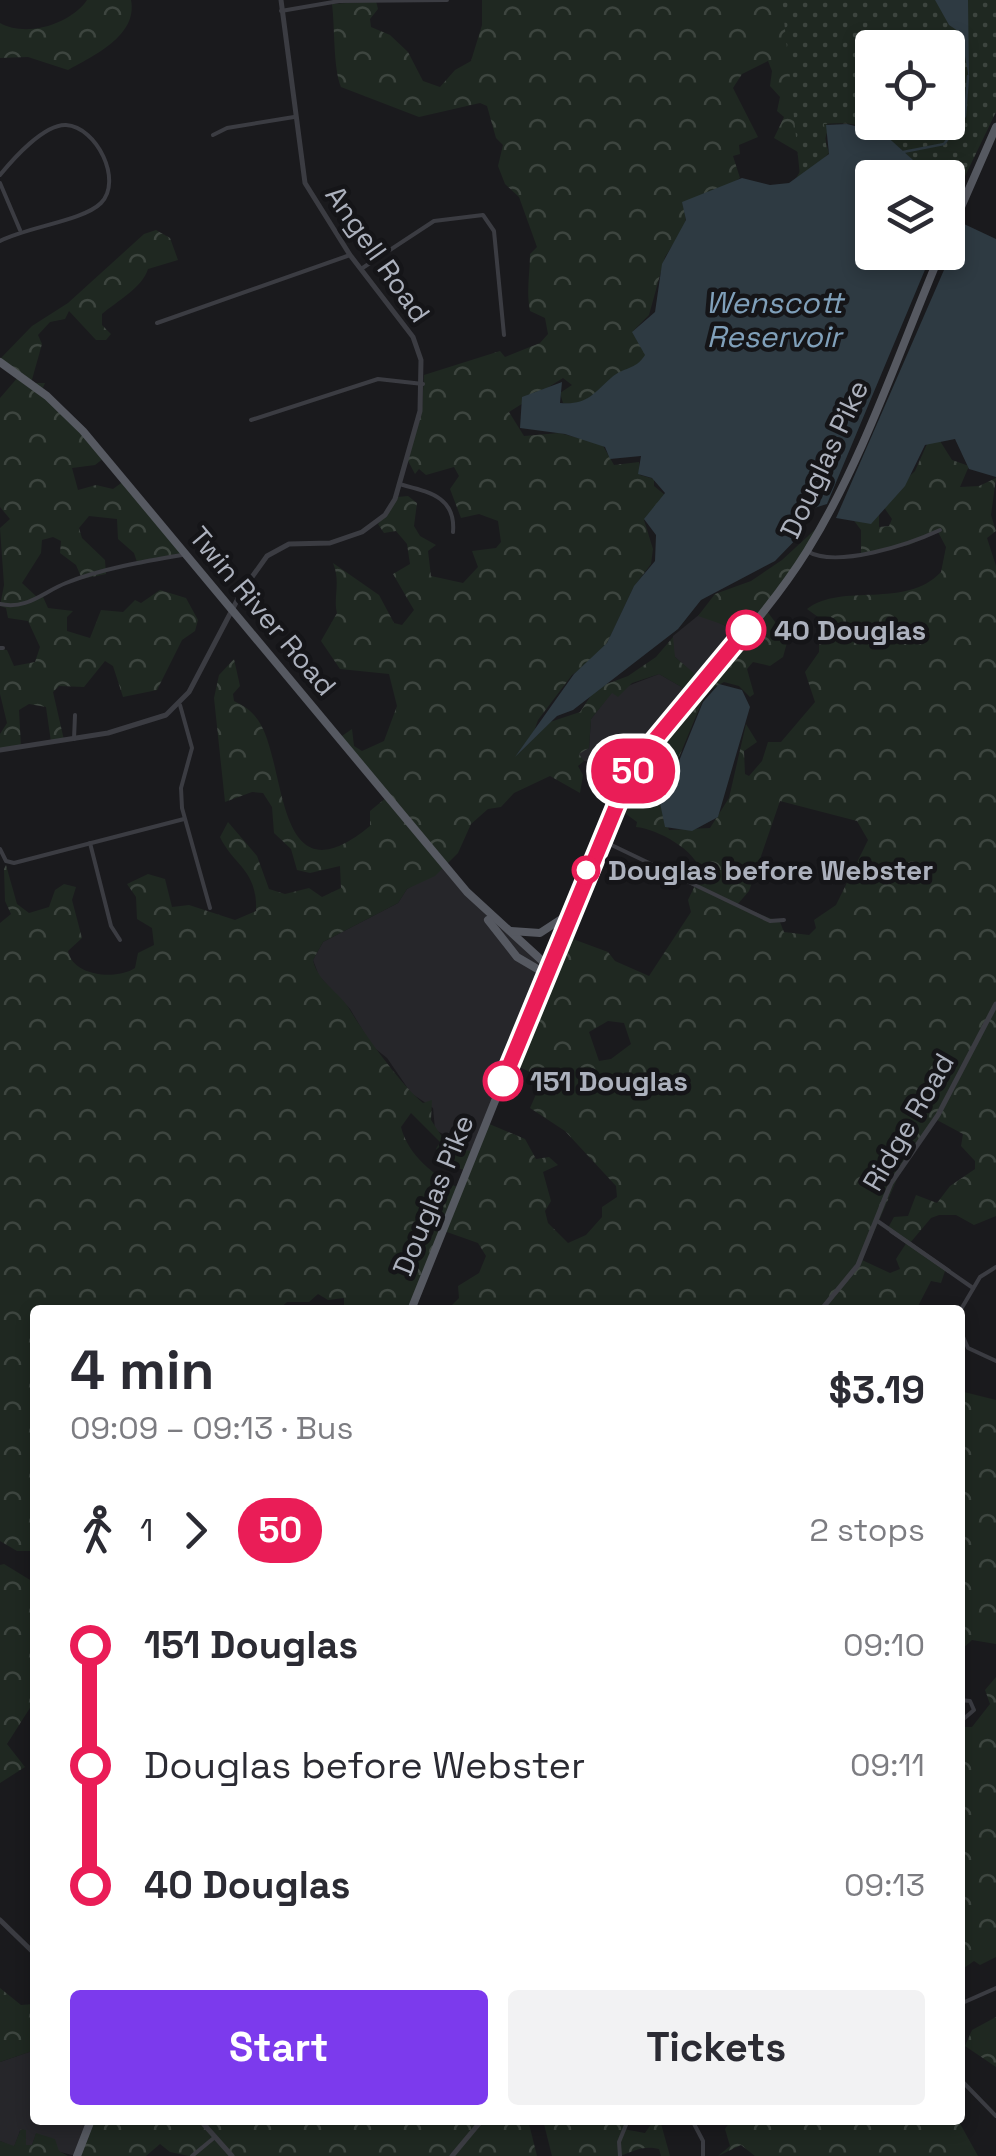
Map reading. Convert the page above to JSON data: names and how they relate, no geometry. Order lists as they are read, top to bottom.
{
  "streets": {
    "main road": ["Douglas Pike", "Twin River Road"],
    "street": ["Angell Road", "Ridge Road"]
  },
  "crossings": [
    ["Angell Road", "Twin River Road"],
    ["Douglas Pike", "Twin River Road"]
  ],
  "water": ["Wenscott Reservoir"],
  "places": ["40 Douglas", "Douglas before Webster", "151 Douglas"],
  "lines": ["bus line 50"],
  "page": {
    "on_map": "50",
    "heading": ["4 min", "09:09 – 09:13 · Bus", "$3.19"],
    "legs": ["1", "50", "2 stops"],
    "list": [
      {
        "name": "151 Douglas",
        "value": "09:10"
      },
      {
        "name": "Douglas before Webster",
        "value": "09:11"
      },
      {
        "name": "40 Douglas",
        "value": "09:13"
      }
    ],
    "buttons": ["Start", "Tickets"]
  }
}
